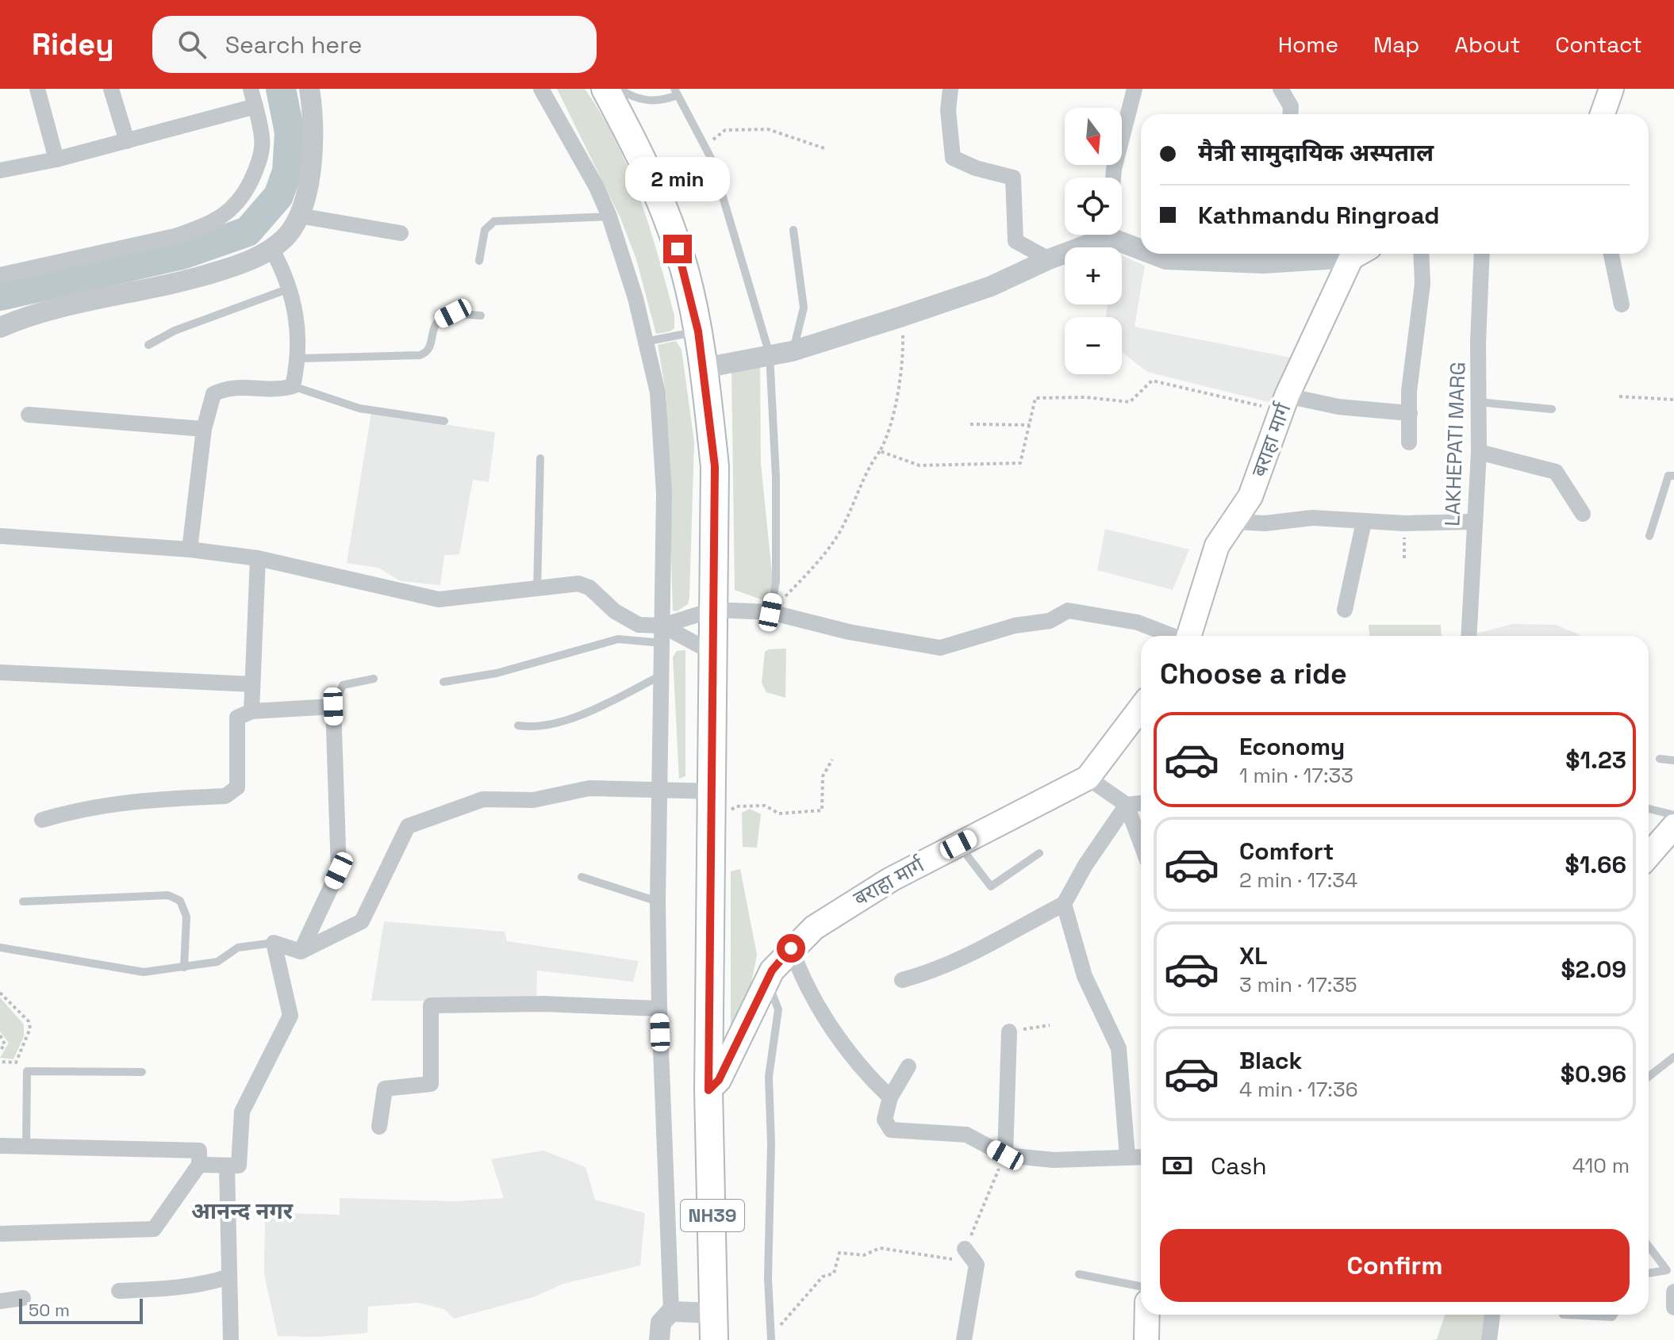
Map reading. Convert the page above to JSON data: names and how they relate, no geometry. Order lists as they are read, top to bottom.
{
  "streets": {
    "highway": ["NH39"],
    "main road": ["बराहा मार्ग"],
    "street": ["LAKHEPATI MARG"]
  },
  "crossings": [
    ["बराहा मार्ग", "NH39"]
  ],
  "districts": ["आनन्द नगर"],
  "scale_bar": "50 m",
  "north": "bottom",
  "page": {
    "header": "Ridey",
    "search": "Search here",
    "nav": [
      "Home",
      "Map",
      "About",
      "Contact"
    ],
    "map_buttons": ["+", "−"],
    "banner": ["मैत्री सामुदायिक अस्पताल", "Kathmandu Ringroad"],
    "bubble": "2 min",
    "heading": "Choose a ride",
    "list": [
      {
        "name": "Economy",
        "note": "1 min · 17:33",
        "value": "$1.23"
      },
      {
        "name": "Comfort",
        "note": "2 min · 17:34",
        "value": "$1.66"
      },
      {
        "name": "XL",
        "note": "3 min · 17:35",
        "value": "$2.09"
      },
      {
        "name": "Black",
        "note": "4 min · 17:36",
        "value": "$0.96"
      }
    ],
    "pay": ["Cash", "410 m"],
    "buttons": "Confirm",
    "scale": "50 m"
  }
}
